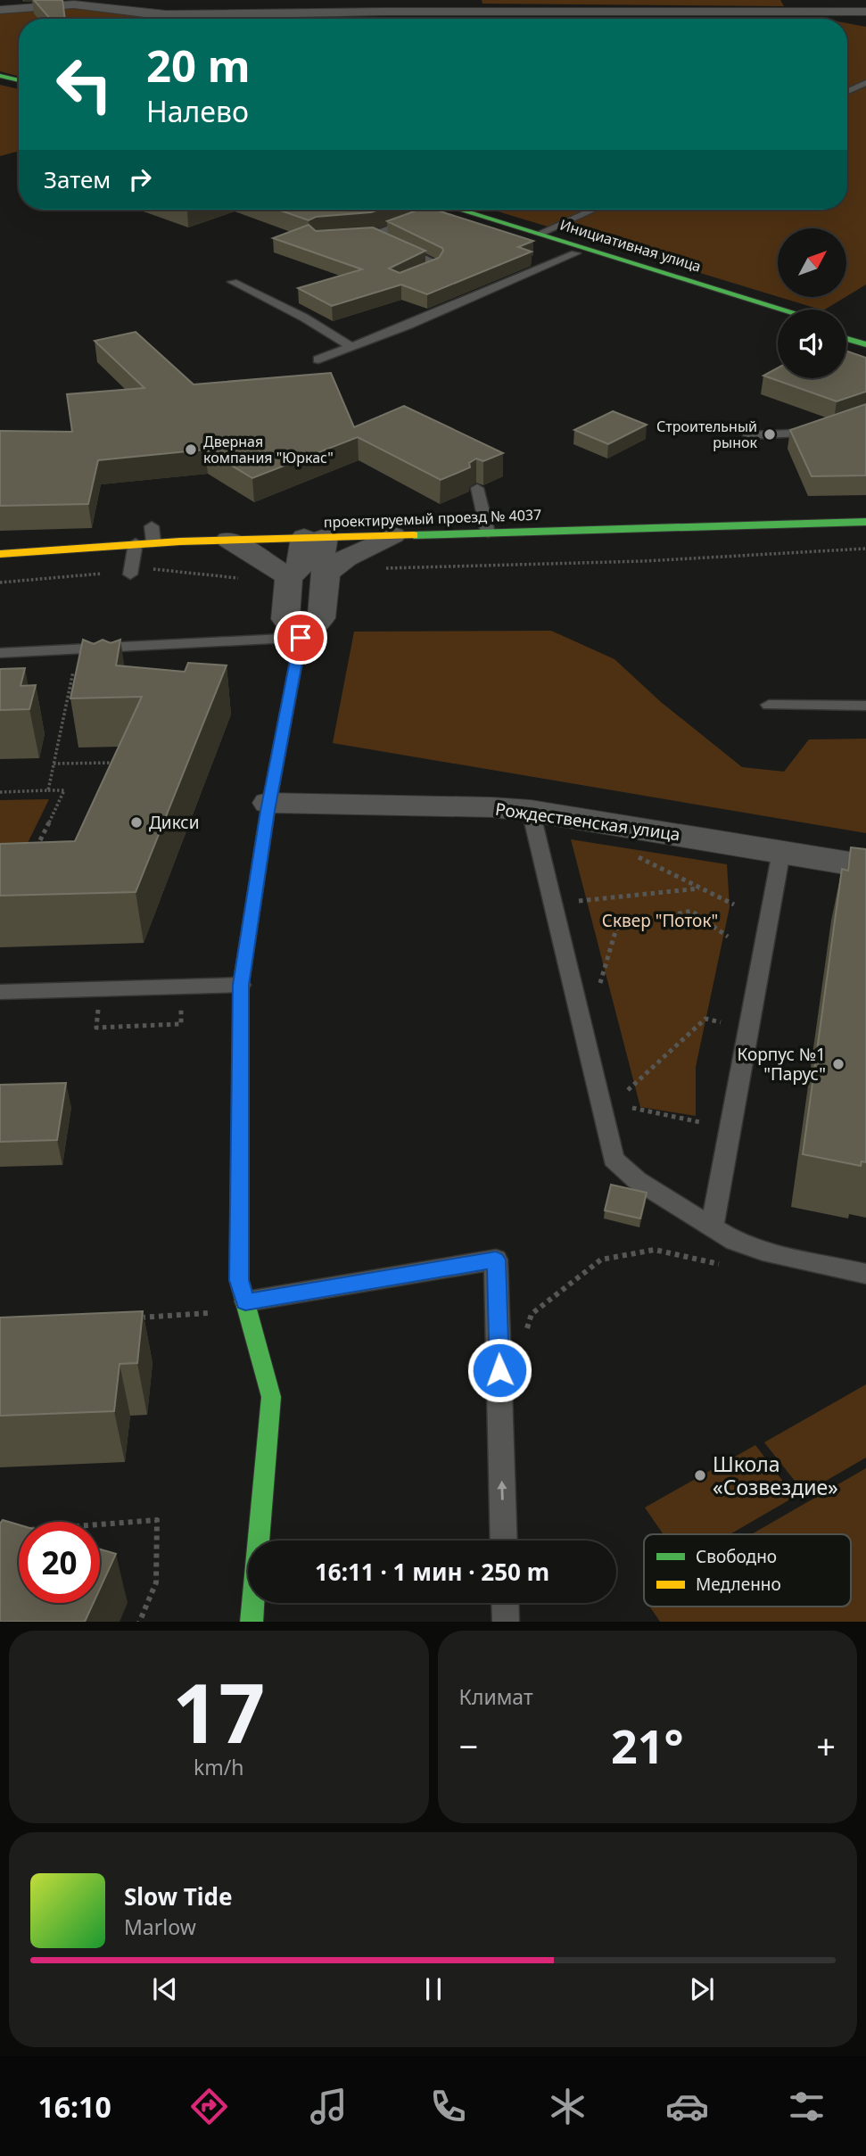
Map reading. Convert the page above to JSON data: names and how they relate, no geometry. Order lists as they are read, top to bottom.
{
  "streets": {
    "main road": ["Инициативная улица", "проектируемый проезд № 4037"],
    "street": ["Рождественская улица"]
  },
  "parks": ["Сквер \"Поток\""],
  "places": [
    "Строительный рынок",
    "Дверная компания \"Юркас\"",
    "Дикси",
    "Корпус №1 \"Парус\"",
    "Школа «Созвездие»"
  ],
  "legend": ["Свободно", "Медленно"],
  "north": "top right",
  "page": {
    "turn": ["20 m", "Налево"],
    "then": "Затем",
    "limit": "20",
    "trip": "16:11 · 1 мин · 250 m",
    "tile": [
      ["17", "km/h"],
      "Климат"
    ],
    "heat": ["−", "21°", "+"],
    "song": ["Slow Tide", "Marlow"],
    "tabs": "16:10"
  }
}
